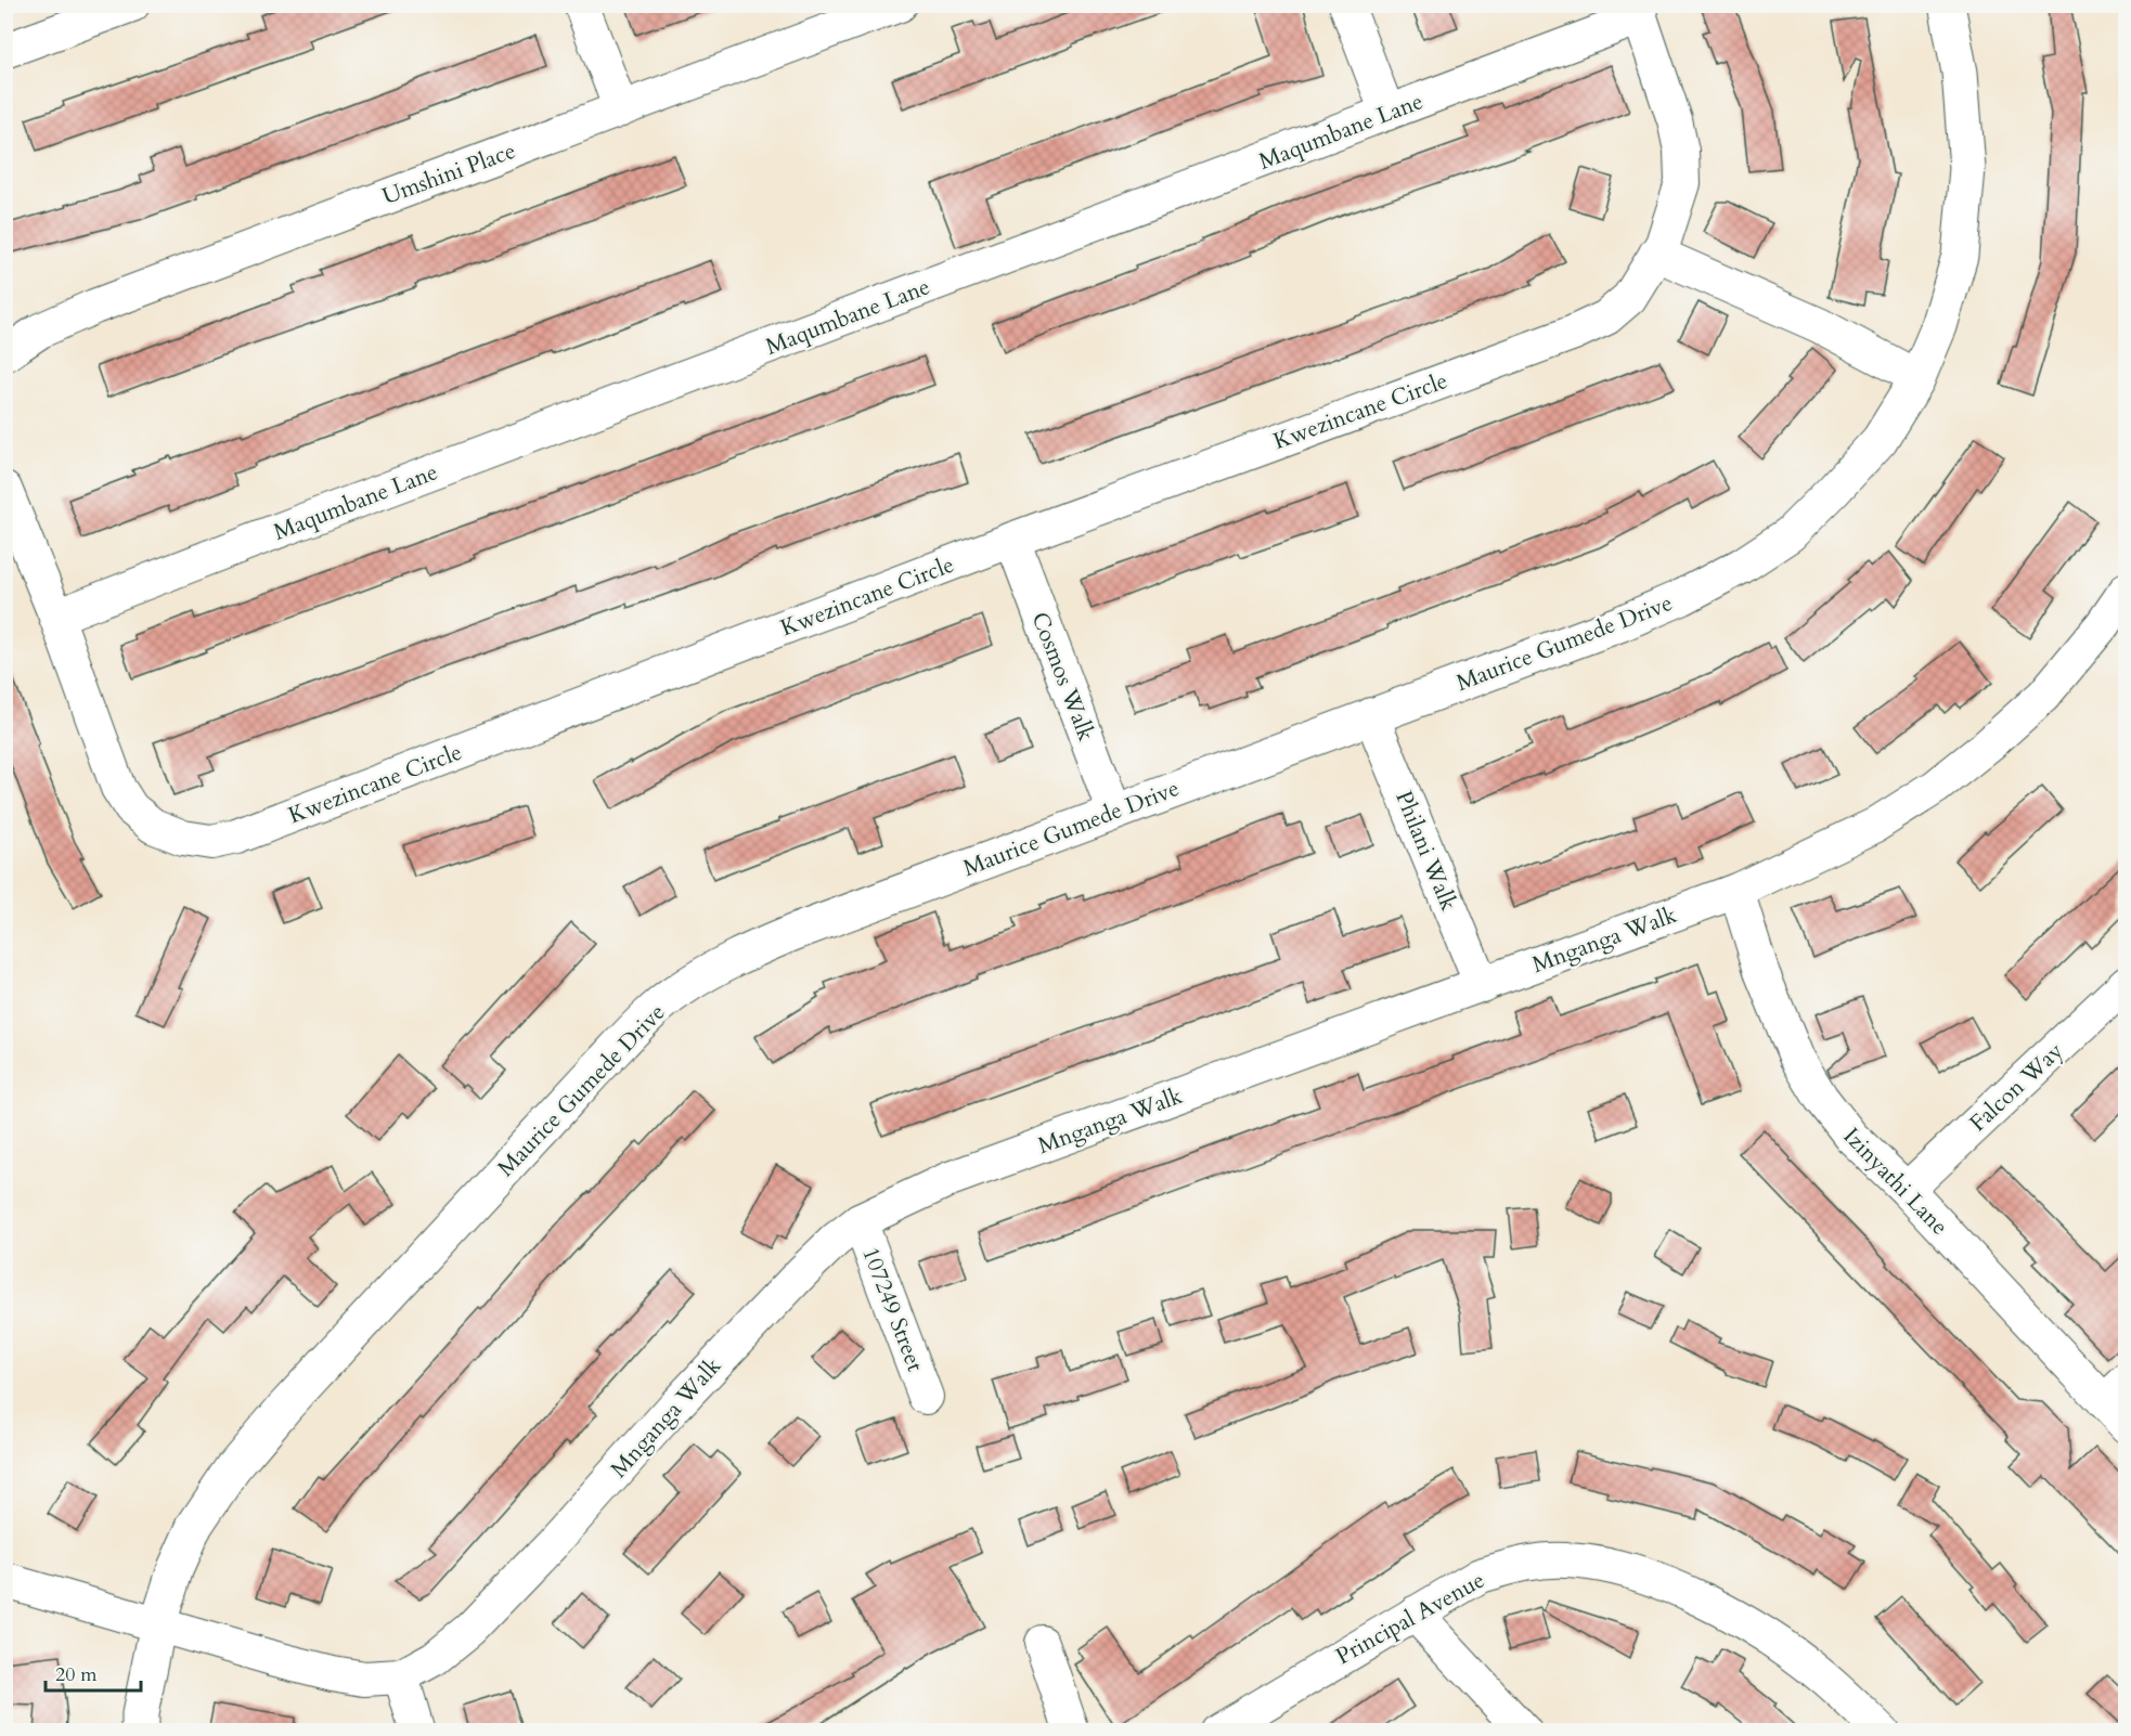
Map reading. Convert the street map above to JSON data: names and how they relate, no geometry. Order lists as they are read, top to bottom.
{
  "streets": {
    "street": [
      "Maqumbane Lane",
      "Umshini Place",
      "Kwezincane Circle",
      "Maurice Gumede Drive",
      "Cosmos Walk",
      "Philani Walk",
      "Mnganga Walk",
      "Falcon Way",
      "Izinyathi Lane",
      "107249 Street",
      "Principal Avenue"
    ]
  },
  "crossings": [
    ["Maqumbane Lane", "Kwezincane Circle"],
    ["Kwezincane Circle", "Cosmos Walk"],
    ["Maurice Gumede Drive", "Cosmos Walk"],
    ["Maurice Gumede Drive", "Philani Walk"],
    ["Maurice Gumede Drive", "Mnganga Walk"],
    ["Philani Walk", "Mnganga Walk"],
    ["Mnganga Walk", "Izinyathi Lane"],
    ["Mnganga Walk", "107249 Street"],
    ["Falcon Way", "Izinyathi Lane"]
  ],
  "scale_bar": "20 m"
}
